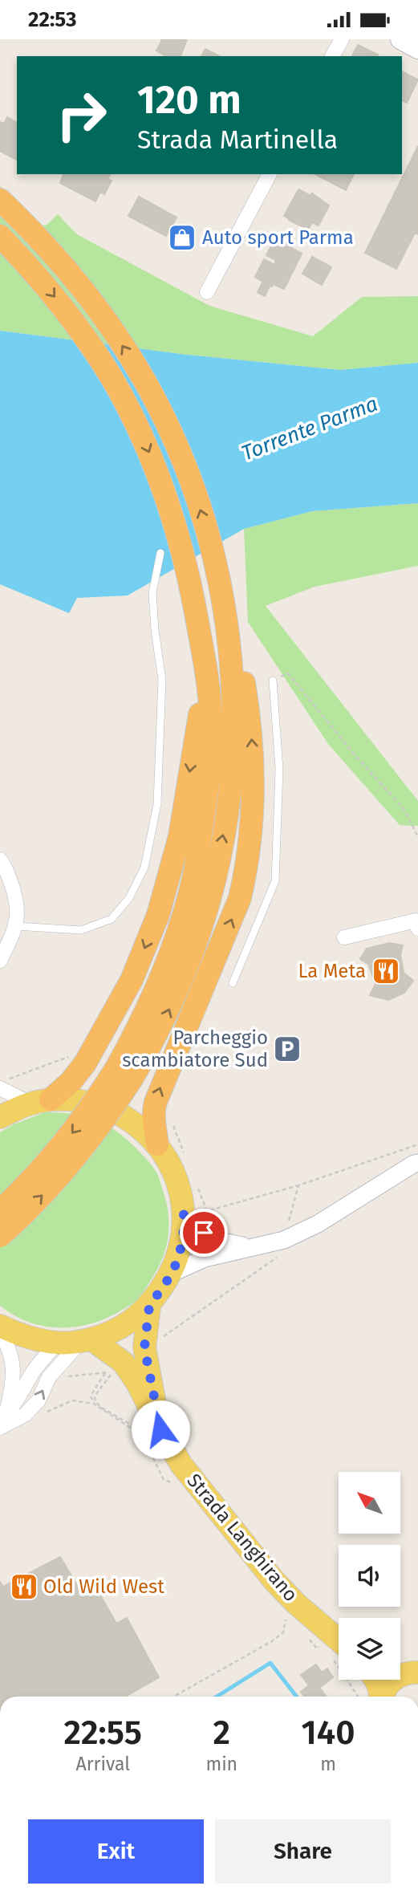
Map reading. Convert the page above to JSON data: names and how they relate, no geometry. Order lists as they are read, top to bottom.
{
  "streets": {
    "main road": ["Strada Langhirano"]
  },
  "water": ["Torrente Parma"],
  "places": {
    "shop": ["Auto sport Parma"],
    "restaurant": ["La Meta", "Old Wild West"],
    "parking": ["Parcheggio scambiatore Sud"]
  },
  "north": "top left",
  "page": {
    "status": "22:53",
    "turn": ["120 m", "Strada Martinella"],
    "eta": [
      "22:55",
      "Arrival",
      "2",
      "min",
      "140",
      "m"
    ],
    "buttons": ["Exit", "Share"]
  }
}
